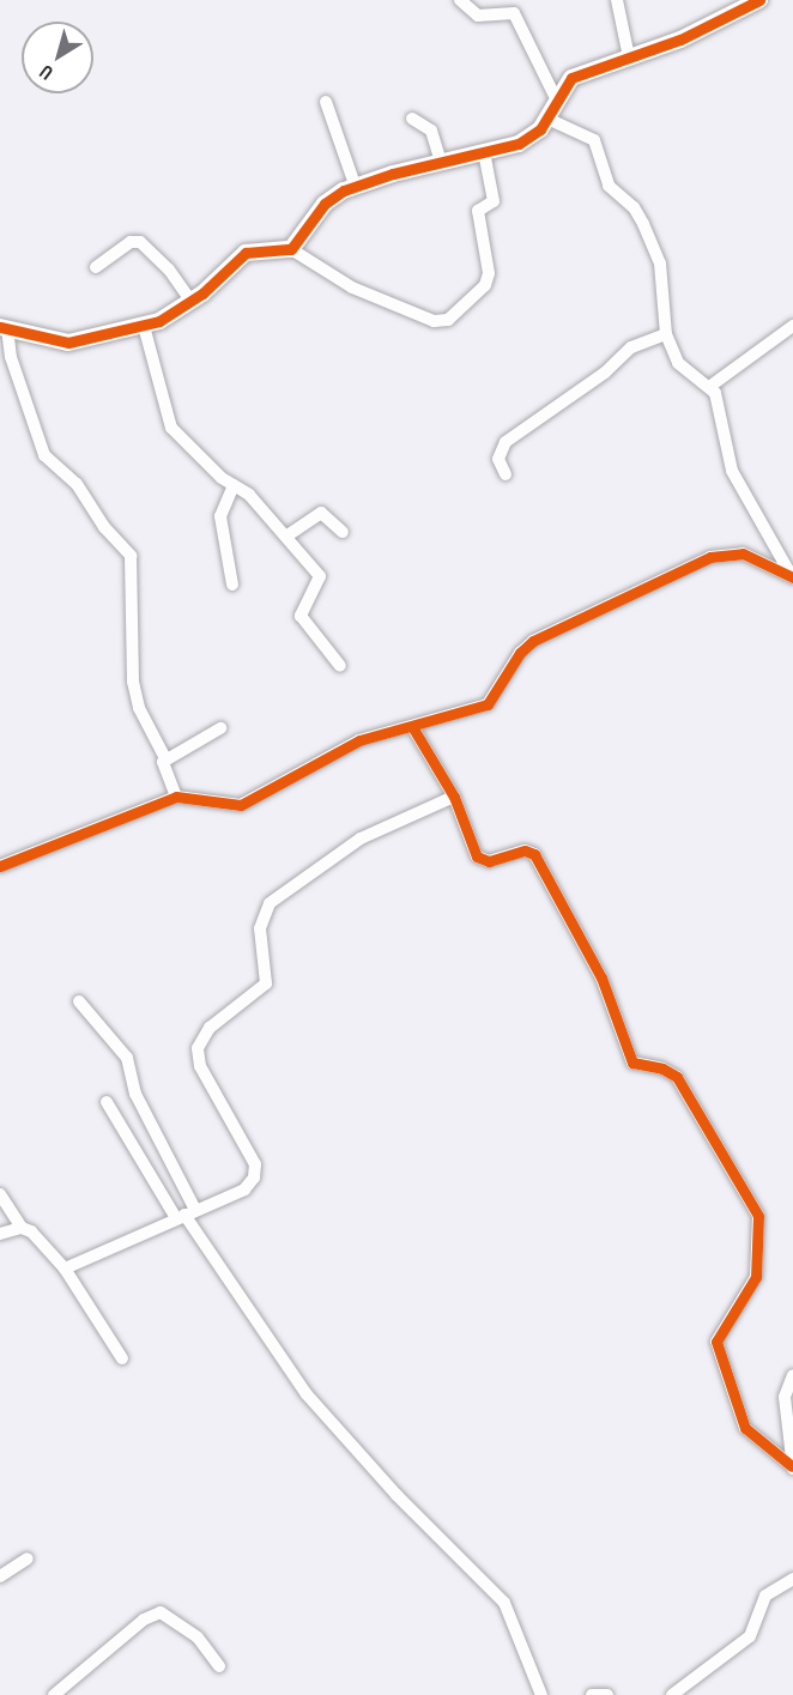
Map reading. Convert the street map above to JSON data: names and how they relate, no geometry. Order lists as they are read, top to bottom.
{
  "north": "bottom left"
}
